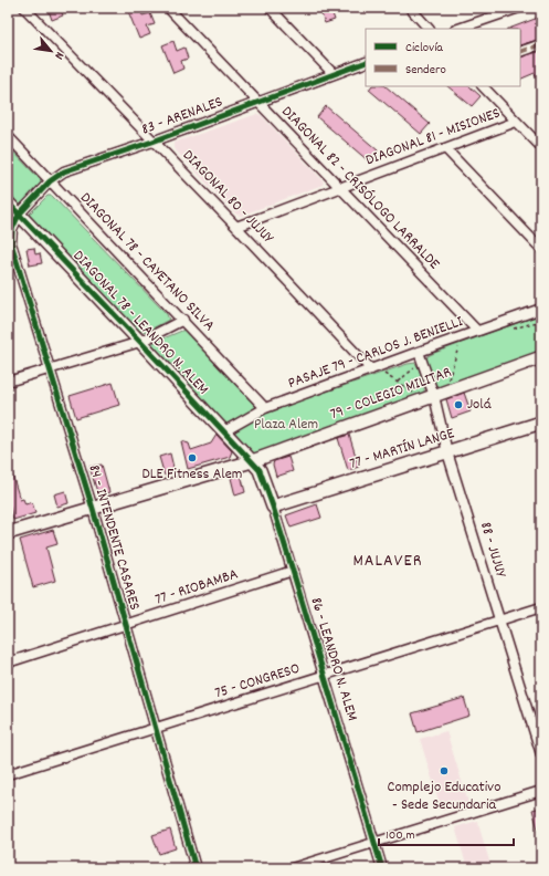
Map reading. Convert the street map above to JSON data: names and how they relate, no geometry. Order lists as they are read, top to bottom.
{
  "streets": {
    "street": [
      "83 - ARENALES",
      "DIAGONAL 81 - MISIONES",
      "DIAGONAL 82 - CRISÓLOGO LARRALDE",
      "DIAGONAL 80 - JUJUY",
      "DIAGONAL 78 - CAYETANO SILVA",
      "DIAGONAL 78 - LEANDRO N. ALEM",
      "PASAJE 79 - CARLOS J. BENIELLI",
      "79 - COLEGIO MILITAR",
      "77 - MARTÍN LANGE",
      "84 - INTENDENTE CASARES",
      "88 - JUJUY",
      "77 - RIOBAMBA",
      "86 - LEANDRO N. ALEM",
      "75 - CONGRESO"
    ]
  },
  "crossings": [
    ["83 - ARENALES", "DIAGONAL 82 - CRISÓLOGO LARRALDE"],
    ["83 - ARENALES", "DIAGONAL 80 - JUJUY"],
    ["83 - ARENALES", "DIAGONAL 78 - CAYETANO SILVA"],
    ["83 - ARENALES", "DIAGONAL 78 - LEANDRO N. ALEM"],
    ["83 - ARENALES", "84 - INTENDENTE CASARES"],
    ["DIAGONAL 81 - MISIONES", "DIAGONAL 82 - CRISÓLOGO LARRALDE"],
    ["DIAGONAL 81 - MISIONES", "DIAGONAL 80 - JUJUY"],
    ["DIAGONAL 82 - CRISÓLOGO LARRALDE", "PASAJE 79 - CARLOS J. BENIELLI"],
    ["DIAGONAL 80 - JUJUY", "PASAJE 79 - CARLOS J. BENIELLI"],
    ["DIAGONAL 78 - CAYETANO SILVA", "PASAJE 79 - CARLOS J. BENIELLI"],
    ["DIAGONAL 78 - LEANDRO N. ALEM", "PASAJE 79 - CARLOS J. BENIELLI"],
    ["DIAGONAL 78 - LEANDRO N. ALEM", "79 - COLEGIO MILITAR"],
    ["DIAGONAL 78 - LEANDRO N. ALEM", "84 - INTENDENTE CASARES"],
    ["DIAGONAL 78 - LEANDRO N. ALEM", "86 - LEANDRO N. ALEM"],
    ["PASAJE 79 - CARLOS J. BENIELLI", "88 - JUJUY"],
    ["79 - COLEGIO MILITAR", "84 - INTENDENTE CASARES"],
    ["79 - COLEGIO MILITAR", "88 - JUJUY"],
    ["79 - COLEGIO MILITAR", "86 - LEANDRO N. ALEM"],
    ["77 - MARTÍN LANGE", "88 - JUJUY"],
    ["77 - MARTÍN LANGE", "86 - LEANDRO N. ALEM"],
    ["84 - INTENDENTE CASARES", "77 - RIOBAMBA"],
    ["84 - INTENDENTE CASARES", "75 - CONGRESO"],
    ["88 - JUJUY", "75 - CONGRESO"],
    ["77 - RIOBAMBA", "86 - LEANDRO N. ALEM"],
    ["86 - LEANDRO N. ALEM", "75 - CONGRESO"]
  ],
  "districts": ["MALAVER"],
  "parks": ["Plaza Alem"],
  "places": ["Jolá", "DLE Fitness Alem", "Complejo Educativo - Sede Secundaria"],
  "legend": ["Ciclovía", "Sendero"],
  "scale_bar": "100 m",
  "north": "bottom right"
}
